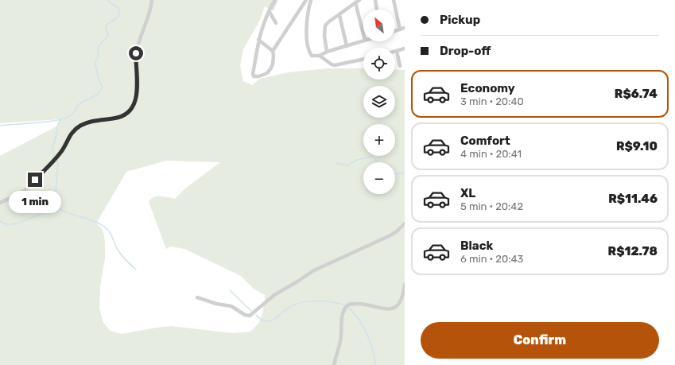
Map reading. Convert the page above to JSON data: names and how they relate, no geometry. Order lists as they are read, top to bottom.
{
  "north": "top left",
  "page": {
    "banner": ["Pickup", "Drop-off"],
    "map_buttons": ["+", "−"],
    "list": [
      {
        "name": "Economy",
        "note": "3 min · 20:40",
        "value": "R$6.74"
      },
      {
        "name": "Comfort",
        "note": "4 min · 20:41",
        "value": "R$9.10"
      },
      {
        "name": "XL",
        "note": "5 min · 20:42",
        "value": "R$11.46"
      },
      {
        "name": "Black",
        "note": "6 min · 20:43",
        "value": "R$12.78"
      }
    ],
    "bubble": "1 min",
    "buttons": "Confirm"
  }
}
